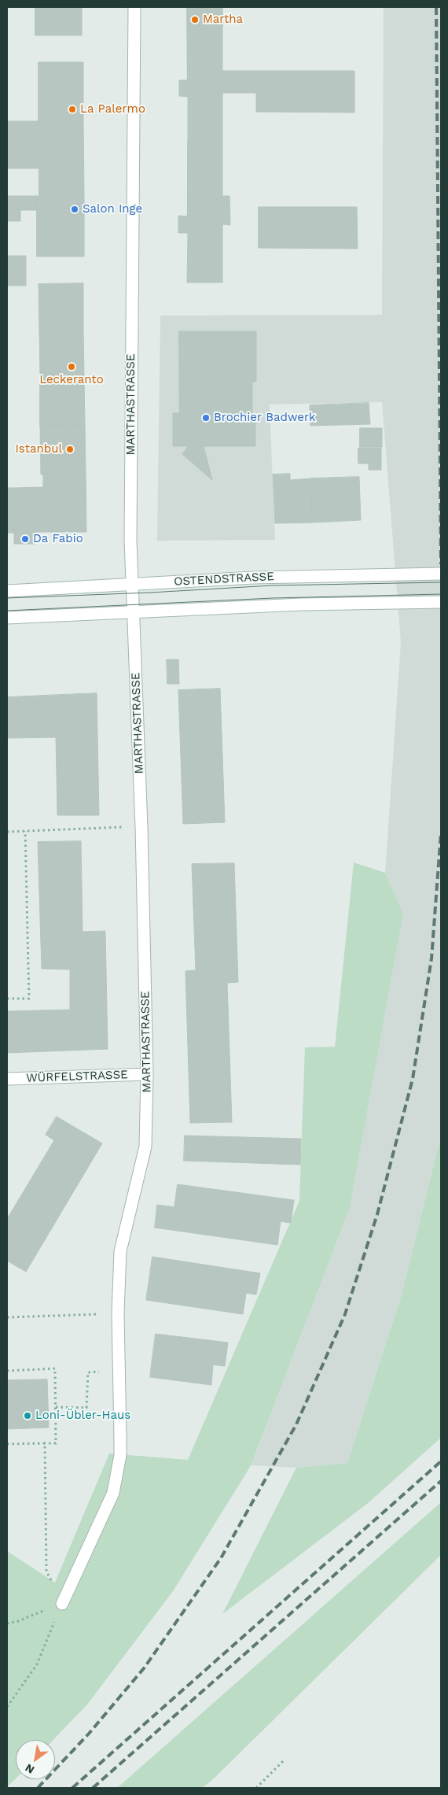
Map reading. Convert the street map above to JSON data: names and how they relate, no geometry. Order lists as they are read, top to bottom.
{
  "streets": {
    "street": ["MARTHASTRASSE", "OSTENDSTRASSE", "WÜRFELSTRASSE"]
  },
  "crossings": [
    ["MARTHASTRASSE", "OSTENDSTRASSE"],
    ["MARTHASTRASSE", "WÜRFELSTRASSE"]
  ],
  "places": [
    "Martha",
    "La Palermo",
    "Salon Inge",
    "Leckeranto",
    "Brochier Badwerk",
    "Istanbul",
    "Da Fabio",
    "Loni-Übler-Haus"
  ],
  "north": "bottom left"
}
